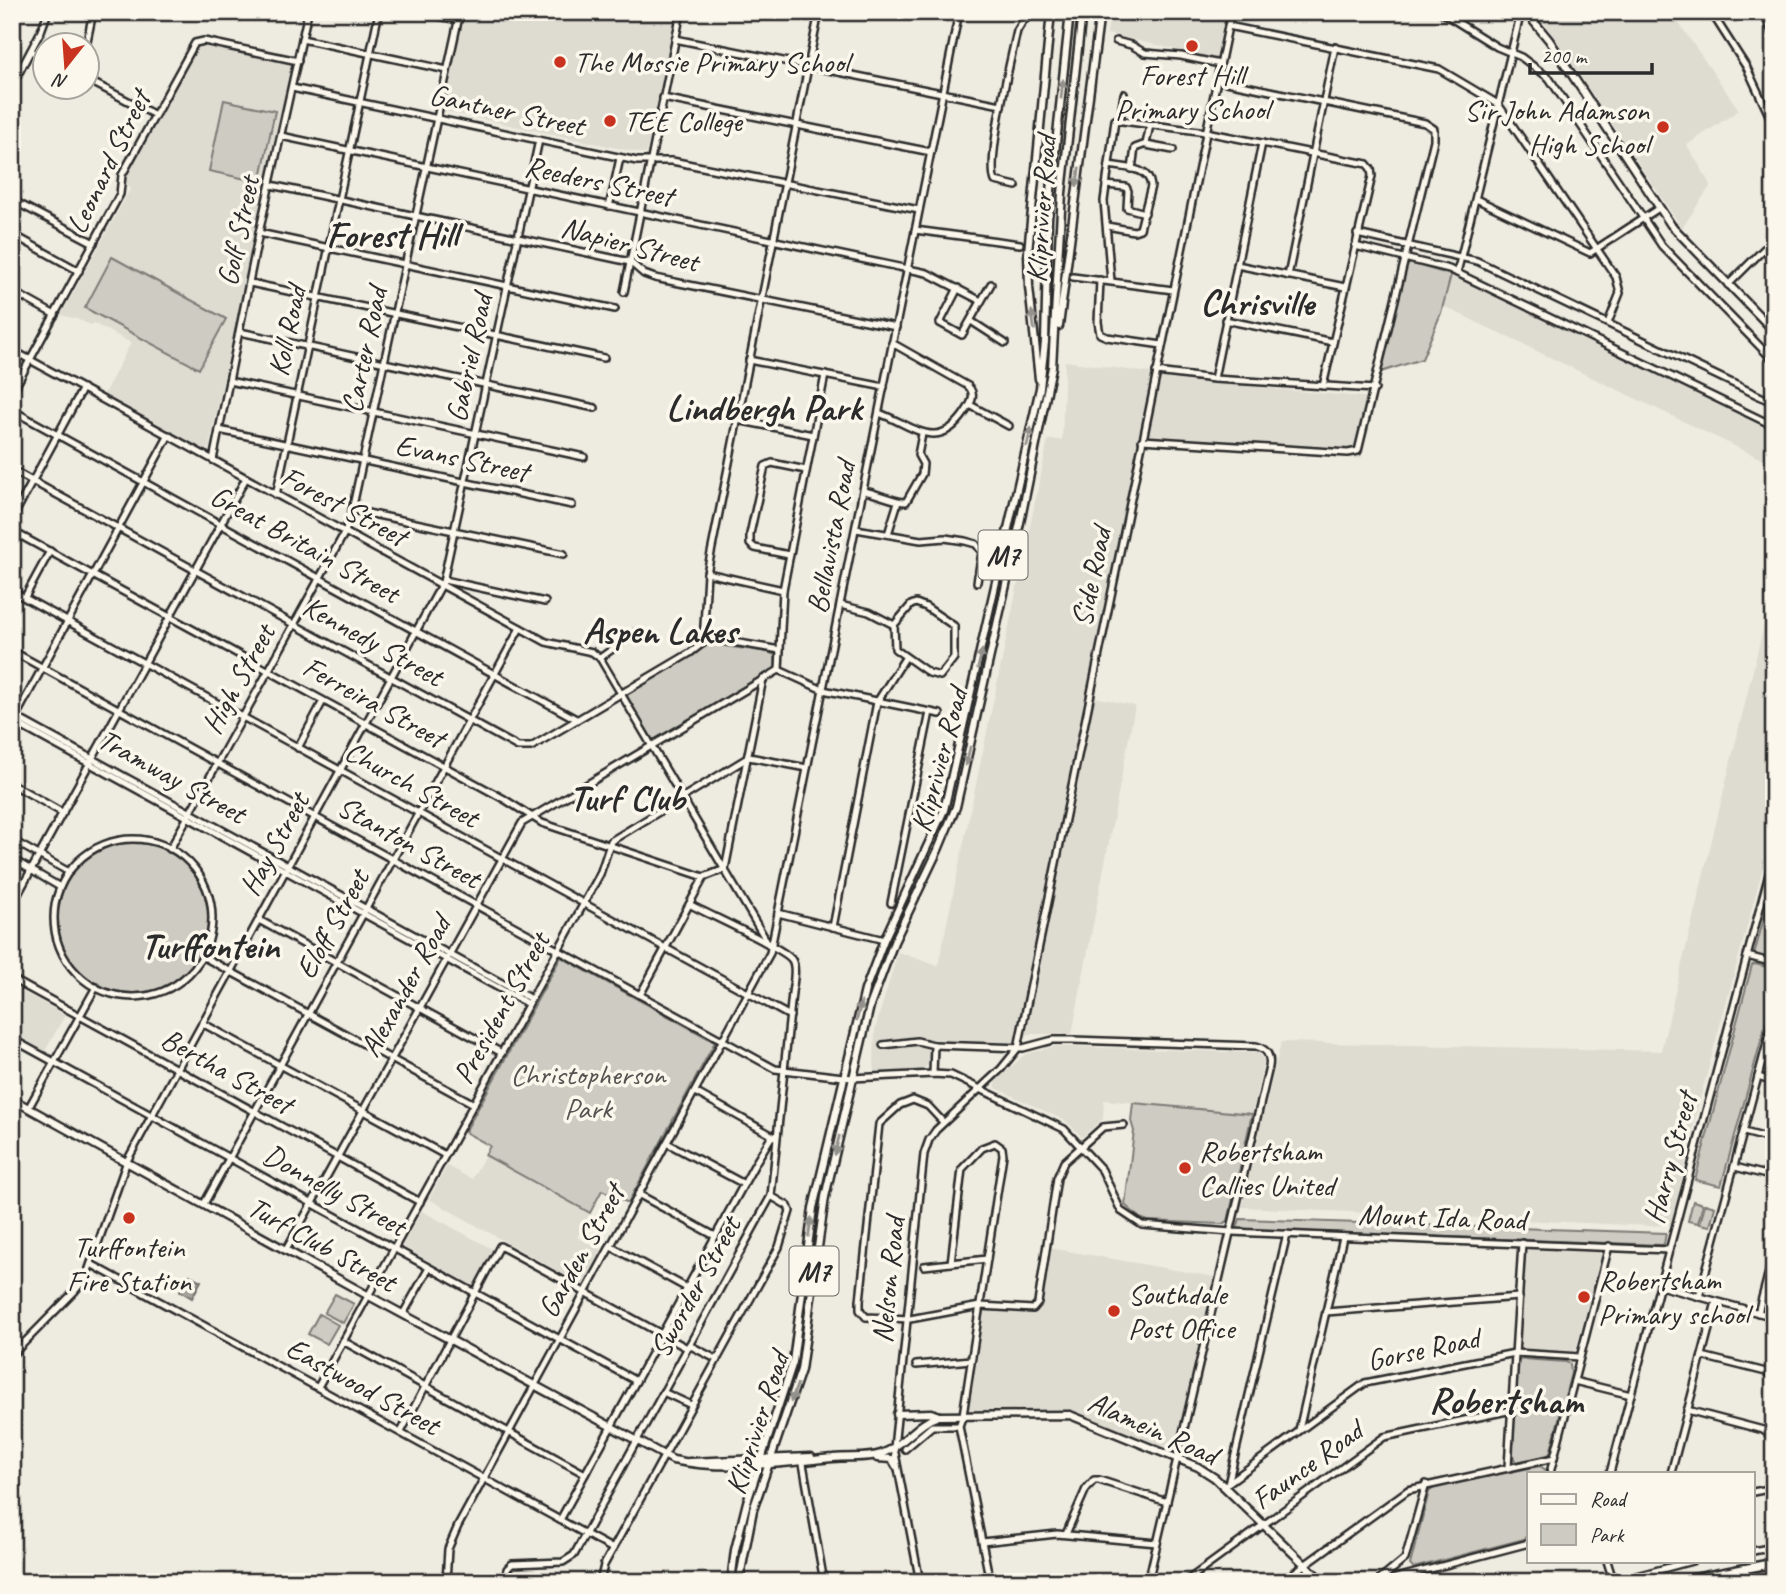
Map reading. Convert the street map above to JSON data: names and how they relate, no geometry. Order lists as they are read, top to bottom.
{
  "streets": {
    "main road": [
      "Kliprivier Road",
      "M7",
      "Turf Club Street",
      "Alamein Road"
    ],
    "street": [
      "Gantner Street",
      "Leonard Street",
      "Reeders Street",
      "Golf Street",
      "Napier Street",
      "Koll Road",
      "Carter Road",
      "Gabriel Road",
      "Evans Street",
      "Forest Street",
      "Bellavista Road",
      "Great Britain Street",
      "Side Road",
      "Kennedy Street",
      "High Street",
      "Ferreira Street",
      "Tramway Street",
      "Church Street",
      "Stanton Street",
      "Hay Street",
      "Eloff Street",
      "Alexander Road",
      "President Street",
      "Bertha Street",
      "Harry Street",
      "Donnelly Street",
      "Mount Ida Road",
      "Garden Street",
      "Nelson Road",
      "Sworder Street",
      "Gorse Road",
      "Eastwood Street",
      "Faunce Road"
    ]
  },
  "crossings": [
    ["Gantner Street", "Golf Street"],
    ["Gantner Street", "Koll Road"],
    ["Gantner Street", "Carter Road"],
    ["Gantner Street", "Gabriel Road"],
    ["Gantner Street", "Bellavista Road"],
    ["Leonard Street", "Golf Street"],
    ["Leonard Street", "Forest Street"],
    ["Reeders Street", "Golf Street"],
    ["Reeders Street", "Koll Road"],
    ["Reeders Street", "Carter Road"],
    ["Reeders Street", "Gabriel Road"],
    ["Reeders Street", "Bellavista Road"],
    ["Kliprivier Road", "Stanton Street"],
    ["Kliprivier Road", "Turf Club Street"],
    ["Golf Street", "Napier Street"],
    ["Golf Street", "Evans Street"],
    ["Golf Street", "Forest Street"],
    ["Napier Street", "Koll Road"],
    ["Napier Street", "Carter Road"],
    ["Napier Street", "Gabriel Road"],
    ["Napier Street", "Bellavista Road"],
    ["Koll Road", "Evans Street"],
    ["Koll Road", "Forest Street"],
    ["Carter Road", "Evans Street"],
    ["Carter Road", "Forest Street"],
    ["Carter Road", "High Street"],
    ["Gabriel Road", "Evans Street"],
    ["Gabriel Road", "Forest Street"],
    ["Gabriel Road", "Hay Street"],
    ["Forest Street", "High Street"],
    ["Forest Street", "Hay Street"],
    ["Forest Street", "Eloff Street"],
    ["Bellavista Road", "Garden Street"],
    ["Bellavista Road", "Sworder Street"],
    ["Great Britain Street", "Kennedy Street"],
    ["Great Britain Street", "High Street"],
    ["Great Britain Street", "Hay Street"],
    ["Great Britain Street", "Eloff Street"],
    ["Side Road", "Stanton Street"],
    ["Side Road", "Nelson Road"],
    ["Kennedy Street", "High Street"],
    ["Kennedy Street", "Hay Street"],
    ["Kennedy Street", "Eloff Street"],
    ["High Street", "Ferreira Street"],
    ["High Street", "Tramway Street"],
    ["High Street", "Church Street"],
    ["High Street", "Stanton Street"],
    ["Ferreira Street", "Hay Street"],
    ["Ferreira Street", "Eloff Street"],
    ["Ferreira Street", "Alexander Road"],
    ["Ferreira Street", "President Street"],
    ["Tramway Street", "Hay Street"],
    ["Tramway Street", "Eloff Street"],
    ["Tramway Street", "Alexander Road"],
    ["Tramway Street", "President Street"],
    ["Church Street", "Hay Street"],
    ["Church Street", "Eloff Street"],
    ["Church Street", "Alexander Road"],
    ["Church Street", "President Street"],
    ["Church Street", "Garden Street"],
    ["Church Street", "Sworder Street"],
    ["Stanton Street", "Hay Street"],
    ["Stanton Street", "Eloff Street"],
    ["Stanton Street", "Alexander Road"],
    ["Stanton Street", "President Street"],
    ["Stanton Street", "Mount Ida Road"],
    ["Stanton Street", "Garden Street"],
    ["Stanton Street", "Sworder Street"],
    ["Hay Street", "Bertha Street"],
    ["Hay Street", "Donnelly Street"],
    ["Hay Street", "Turf Club Street"],
    ["Hay Street", "Eastwood Street"],
    ["Eloff Street", "Bertha Street"],
    ["Eloff Street", "Donnelly Street"],
    ["Eloff Street", "Turf Club Street"],
    ["Alexander Road", "Bertha Street"],
    ["Alexander Road", "Donnelly Street"],
    ["Alexander Road", "Turf Club Street"],
    ["President Street", "Bertha Street"],
    ["President Street", "Donnelly Street"],
    ["President Street", "Turf Club Street"],
    ["President Street", "Eastwood Street"],
    ["Harry Street", "Mount Ida Road"],
    ["Donnelly Street", "Garden Street"],
    ["Turf Club Street", "Garden Street"],
    ["Turf Club Street", "Sworder Street"],
    ["Garden Street", "Sworder Street"],
    ["Garden Street", "Eastwood Street"],
    ["Nelson Road", "Alamein Road"],
    ["Sworder Street", "Eastwood Street"],
    ["Gorse Road", "Alamein Road"],
    ["Alamein Road", "Faunce Road"]
  ],
  "districts": [
    "Forest Hill",
    "Chrisville",
    "Lindbergh Park",
    "Aspen Lakes",
    "Turf Club",
    "Turffontein",
    "Robertsham"
  ],
  "parks": ["Christopherson Park"],
  "places": [
    "Forest Hill Primary School",
    "The Mossie Primary School",
    "TEE College",
    "Sir John Adamson High School",
    "Robertsham Callies United",
    "Turffontein Fire Station",
    "Robertsham Primary school",
    "Southdale Post Office"
  ],
  "legend": ["Road", "Park"],
  "scale_bar": "200 m",
  "north": "bottom"
}
